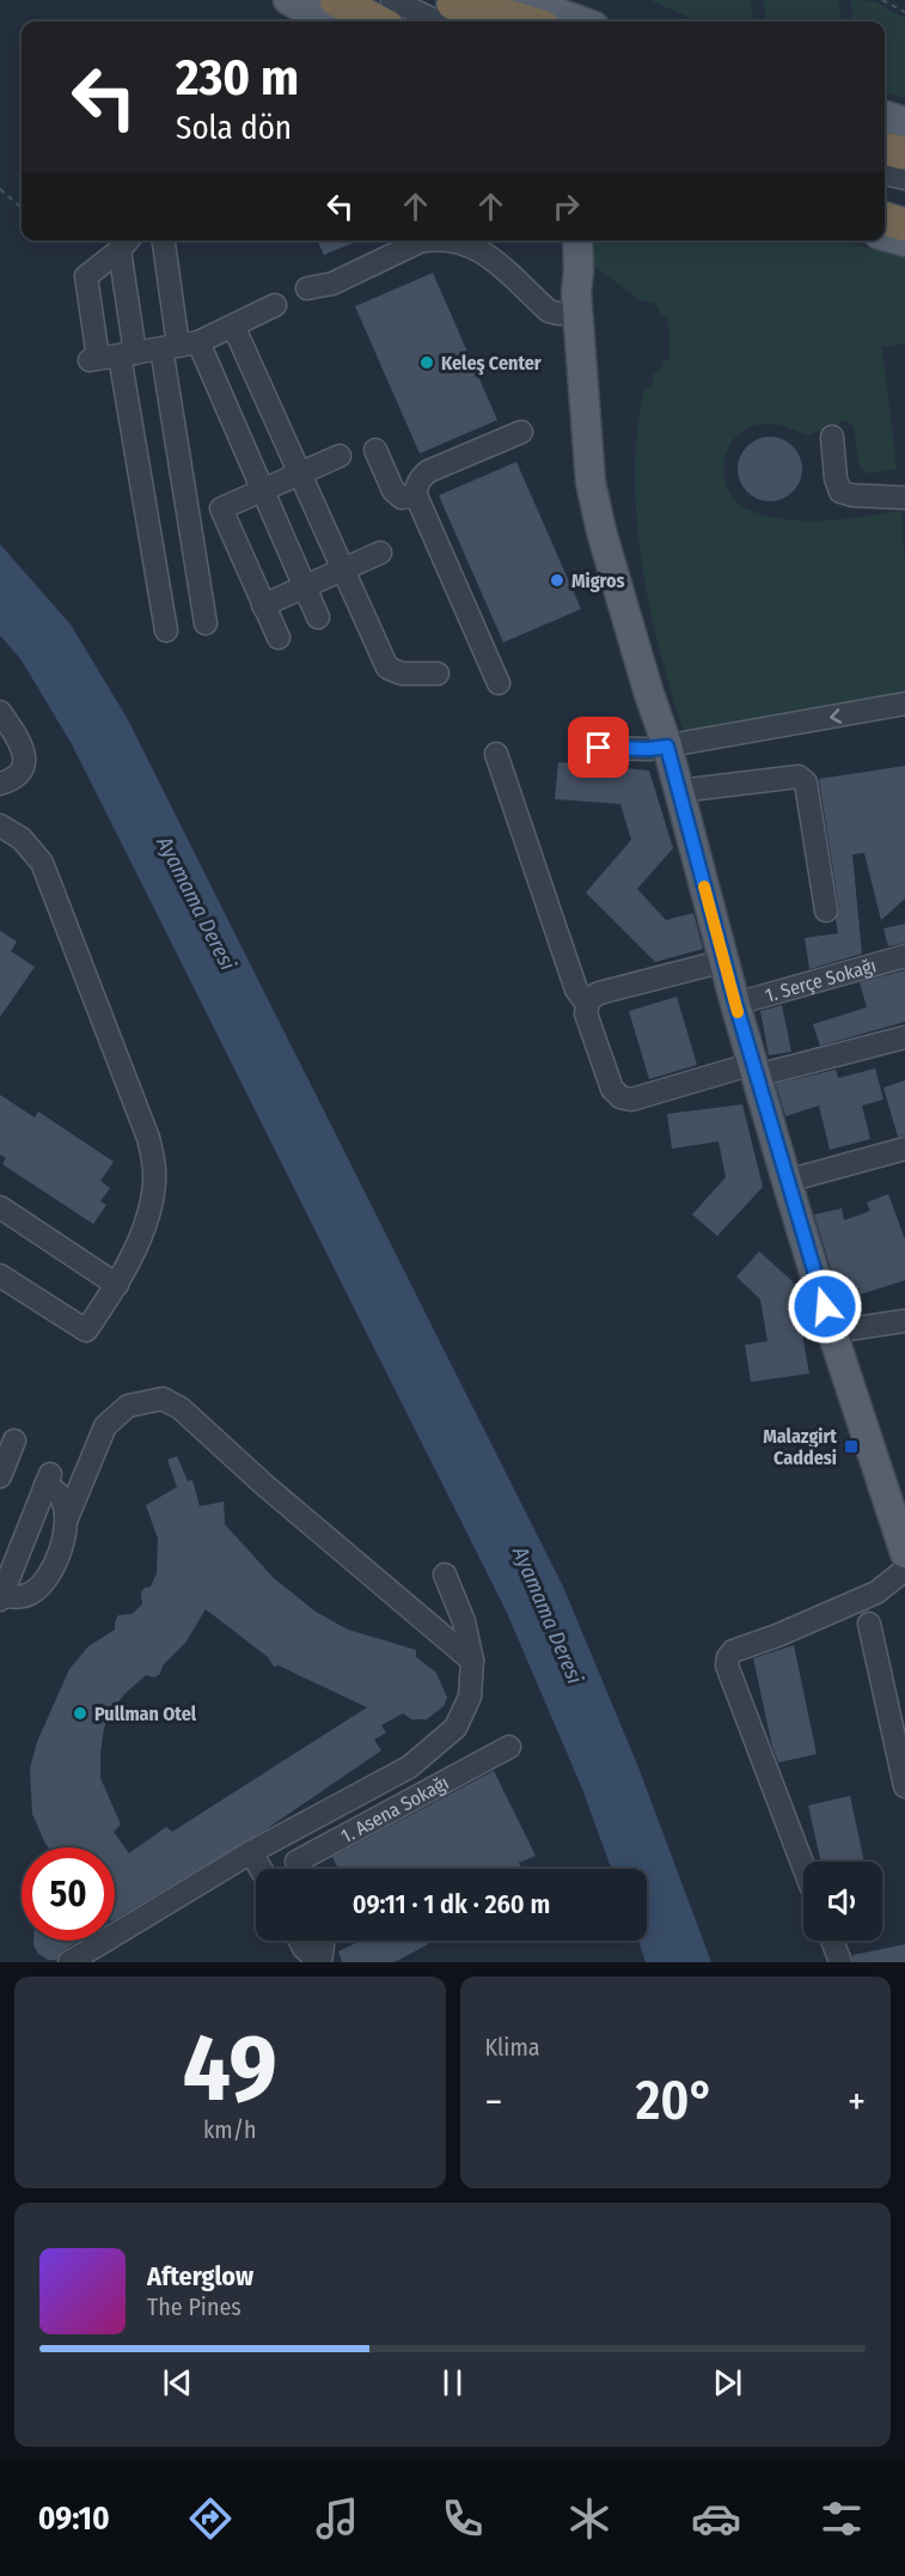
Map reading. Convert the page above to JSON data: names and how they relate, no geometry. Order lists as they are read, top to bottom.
{
  "streets": {
    "street": ["1. Serçe Sokağı", "1. Asena Sokağı"]
  },
  "water": ["Ayamama Deresi"],
  "places": {
    "other": ["Keleş Center", "Migros", "Pullman Otel"],
    "transit": ["Malazgirt Caddesi"]
  },
  "page": {
    "turn": ["230 m", "Sola dön"],
    "limit": "50",
    "trip": "09:11 · 1 dk · 260 m",
    "tile": [
      ["49", "km/h"],
      "Klima"
    ],
    "heat": ["−", "20°", "+"],
    "song": ["Afterglow", "The Pines"],
    "tabs": "09:10"
  }
}
